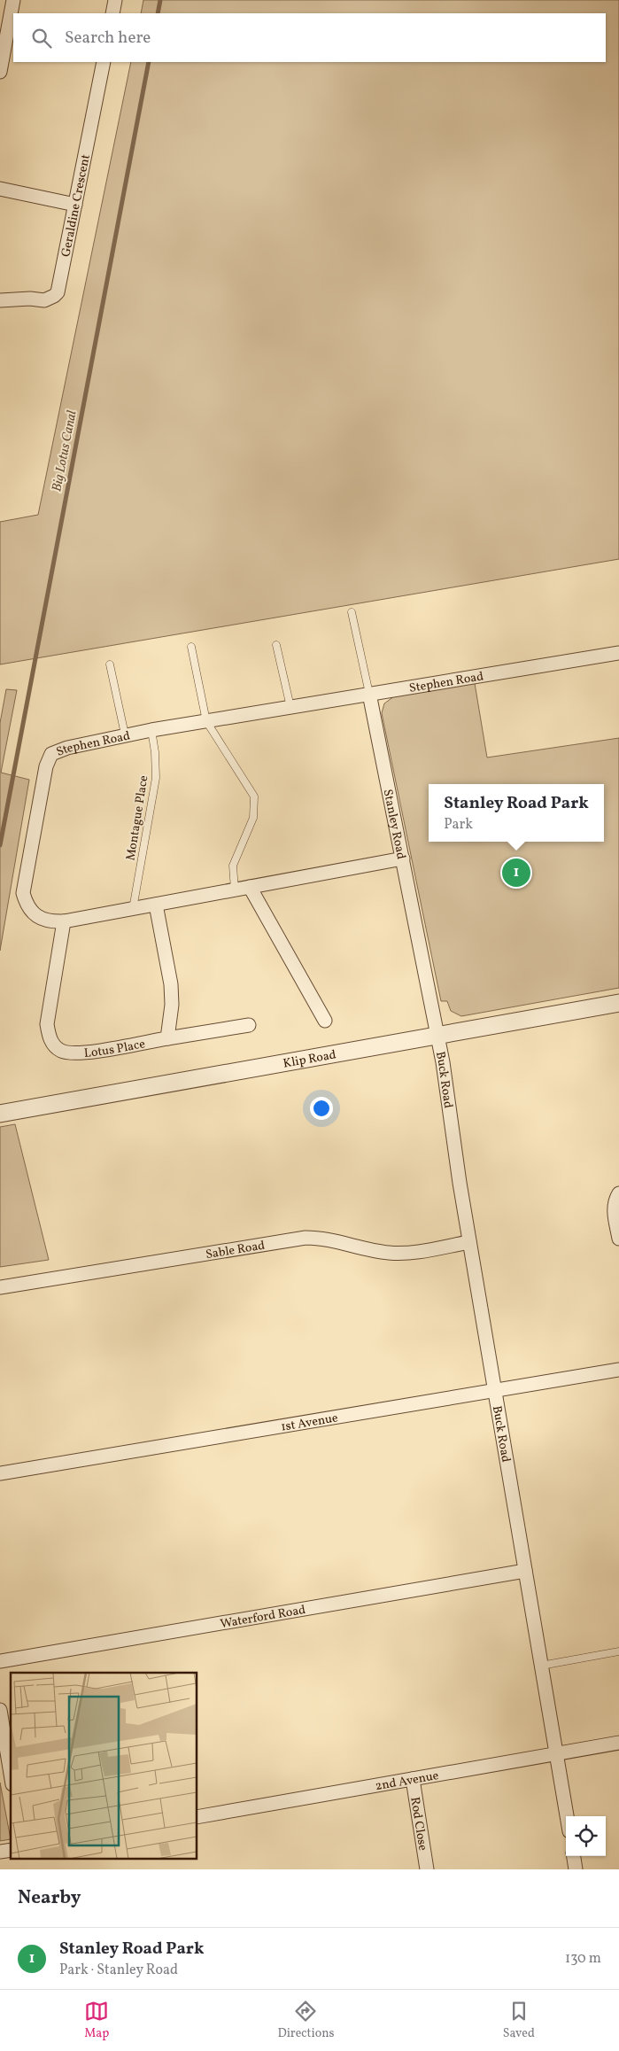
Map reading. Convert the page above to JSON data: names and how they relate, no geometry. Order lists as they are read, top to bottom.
{
  "streets": {
    "street": [
      "Geraldine Crescent",
      "Stephen Road",
      "Stanley Road",
      "Lotus Place",
      "Klip Road",
      "Buck Road",
      "Sable Road",
      "1st Avenue",
      "Waterford Road",
      "2nd Avenue",
      "Rod Close"
    ],
    "lane": ["Montague Place"]
  },
  "crossings": [
    ["Stephen Road", "Montague Place"],
    ["Stephen Road", "Stanley Road"],
    ["Stephen Road", "Lotus Place"],
    ["Stanley Road", "Klip Road"],
    ["Stanley Road", "Buck Road"],
    ["Klip Road", "Buck Road"],
    ["Buck Road", "Sable Road"],
    ["Buck Road", "1st Avenue"],
    ["Buck Road", "Waterford Road"],
    ["Buck Road", "2nd Avenue"],
    ["2nd Avenue", "Rod Close"]
  ],
  "water": ["Big Lotus Canal"],
  "page": {
    "search": "Search here",
    "popup": ["Stanley Road Park", "Park"],
    "pins": "1",
    "heading": "Nearby",
    "list": [
      {
        "mark": "1",
        "name": "Stanley Road Park",
        "note": "Park · Stanley Road",
        "value": "130 m"
      }
    ],
    "nav": ["Map", "Directions", "Saved"]
  }
}
